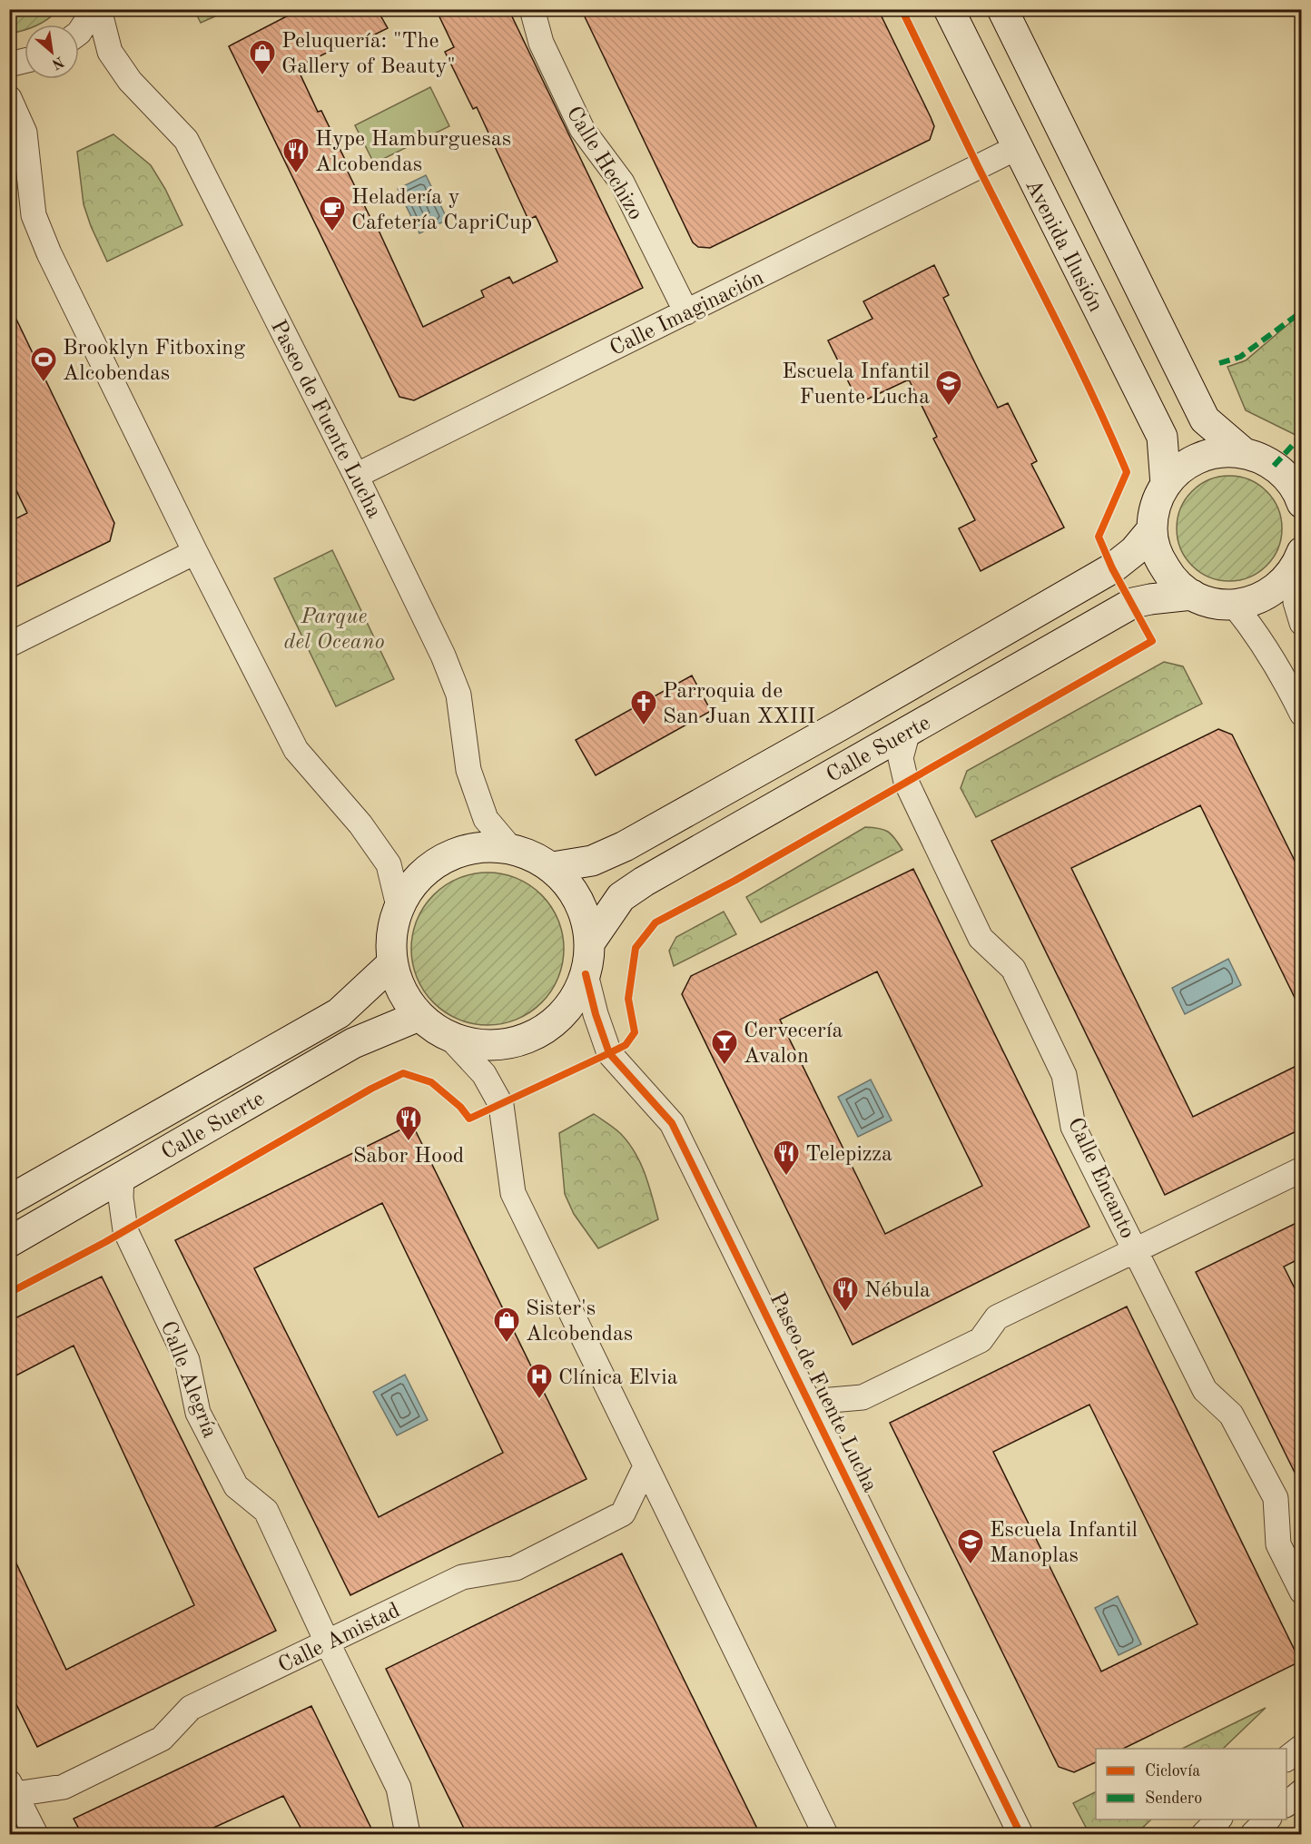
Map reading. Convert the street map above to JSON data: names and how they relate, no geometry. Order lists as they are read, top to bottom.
{
  "streets": {
    "main road": ["Avenida Ilusión", "Calle Suerte"],
    "street": [
      "Calle Hechizo",
      "Calle Imaginación",
      "Paseo de Fuente Lucha",
      "Calle Encanto",
      "Calle Alegría",
      "Calle Amistad"
    ]
  },
  "crossings": [
    ["Calle Hechizo", "Calle Imaginación"],
    ["Avenida Ilusión", "Calle Imaginación"],
    ["Calle Imaginación", "Paseo de Fuente Lucha"],
    ["Calle Suerte", "Calle Encanto"],
    ["Calle Suerte", "Calle Alegría"],
    ["Calle Alegría", "Calle Amistad"]
  ],
  "parks": ["Parque del Oceano"],
  "places": {
    "shop": ["Peluquería: \"The Gallery of Beauty\"", "Sister's Alcobendas"],
    "restaurant": [
      "Hype Hamburguesas Alcobendas",
      "Sabor Hood",
      "Telepizza",
      "Nébula"
    ],
    "cafe": ["Heladería y Cafetería CapriCup"],
    "sports": ["Brooklyn Fitboxing Alcobendas"],
    "school or university": ["Escuela Infantil Fuente Lucha", "Escuela Infantil Manoplas"],
    "church": ["Parroquia de San Juan XXIII"],
    "bar": ["Cervecería Avalon"],
    "hospital": ["Clínica Elvia"]
  },
  "legend": ["Ciclovía", "Sendero"],
  "north": "bottom right"
}
